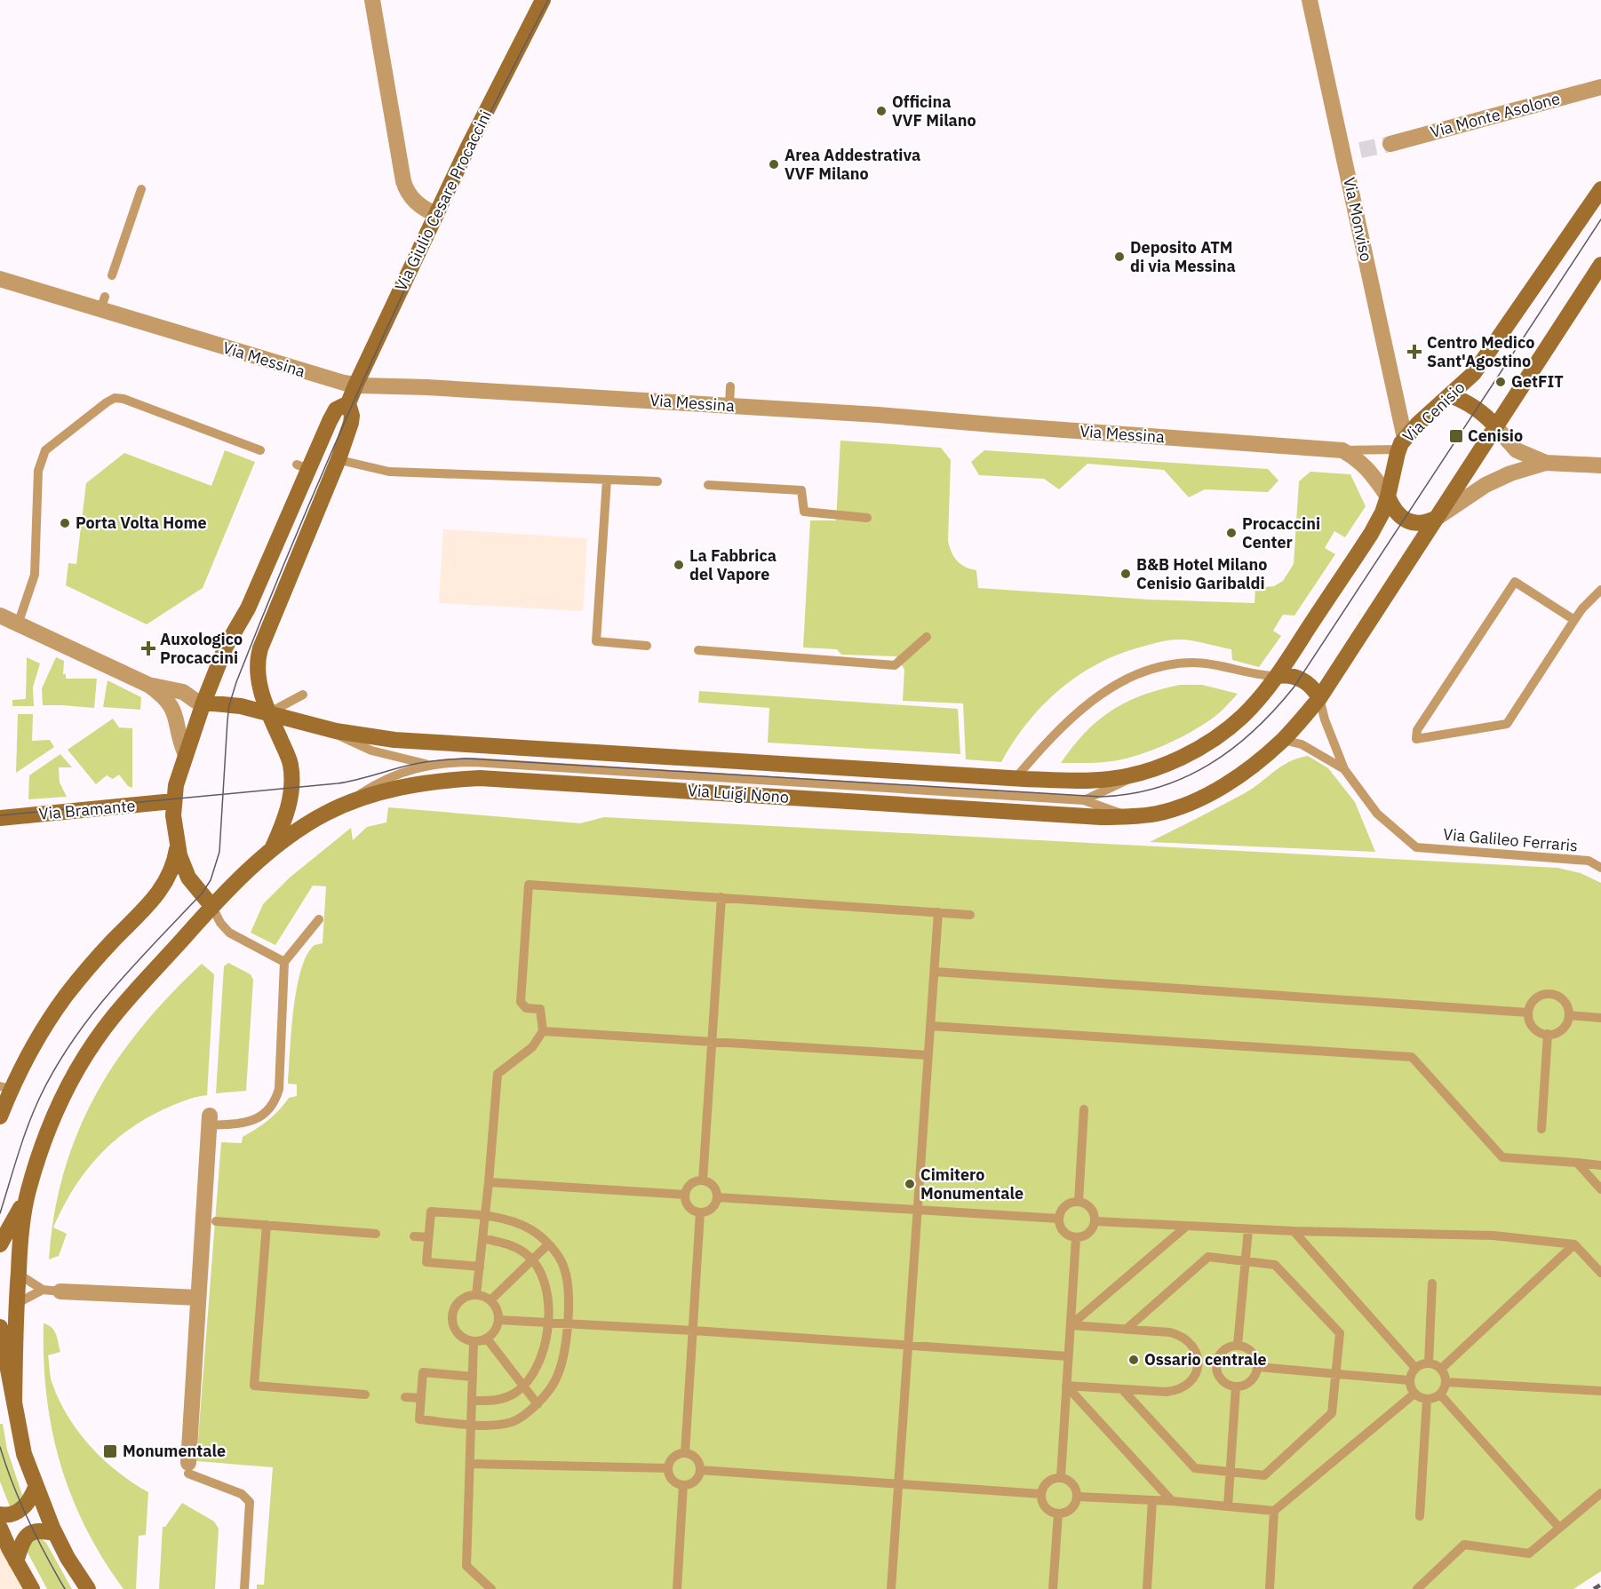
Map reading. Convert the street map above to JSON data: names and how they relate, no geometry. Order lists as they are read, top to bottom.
{
  "streets": {
    "main road": [
      "Via Giulio Cesare Procaccini",
      "Via Cenisio",
      "Via Luigi Nono",
      "Via Bramante"
    ],
    "street": ["Via Monte Asolone", "Via Monviso", "Via Messina"],
    "lane": ["Via Galileo Ferraris"]
  },
  "crossings": [
    ["Via Giulio Cesare Procaccini", "Via Messina"],
    ["Via Giulio Cesare Procaccini", "Via Luigi Nono"],
    ["Via Giulio Cesare Procaccini", "Via Bramante"],
    ["Via Monviso", "Via Messina"],
    ["Via Monviso", "Via Cenisio"],
    ["Via Messina", "Via Cenisio"],
    ["Via Cenisio", "Via Luigi Nono"]
  ],
  "places": {
    "other": [
      "Officina VVF Milano",
      "Area Addestrativa VVF Milano",
      "Deposito ATM di via Messina",
      "GetFIT",
      "Porta Volta Home",
      "Procaccini Center",
      "La Fabbrica del Vapore",
      "B&B Hotel Milano Cenisio Garibaldi",
      "Cimitero Monumentale",
      "Ossario centrale"
    ],
    "health": ["Centro Medico Sant'Agostino", "Auxologico Procaccini"],
    "transit": ["Cenisio", "Monumentale"]
  }
}
